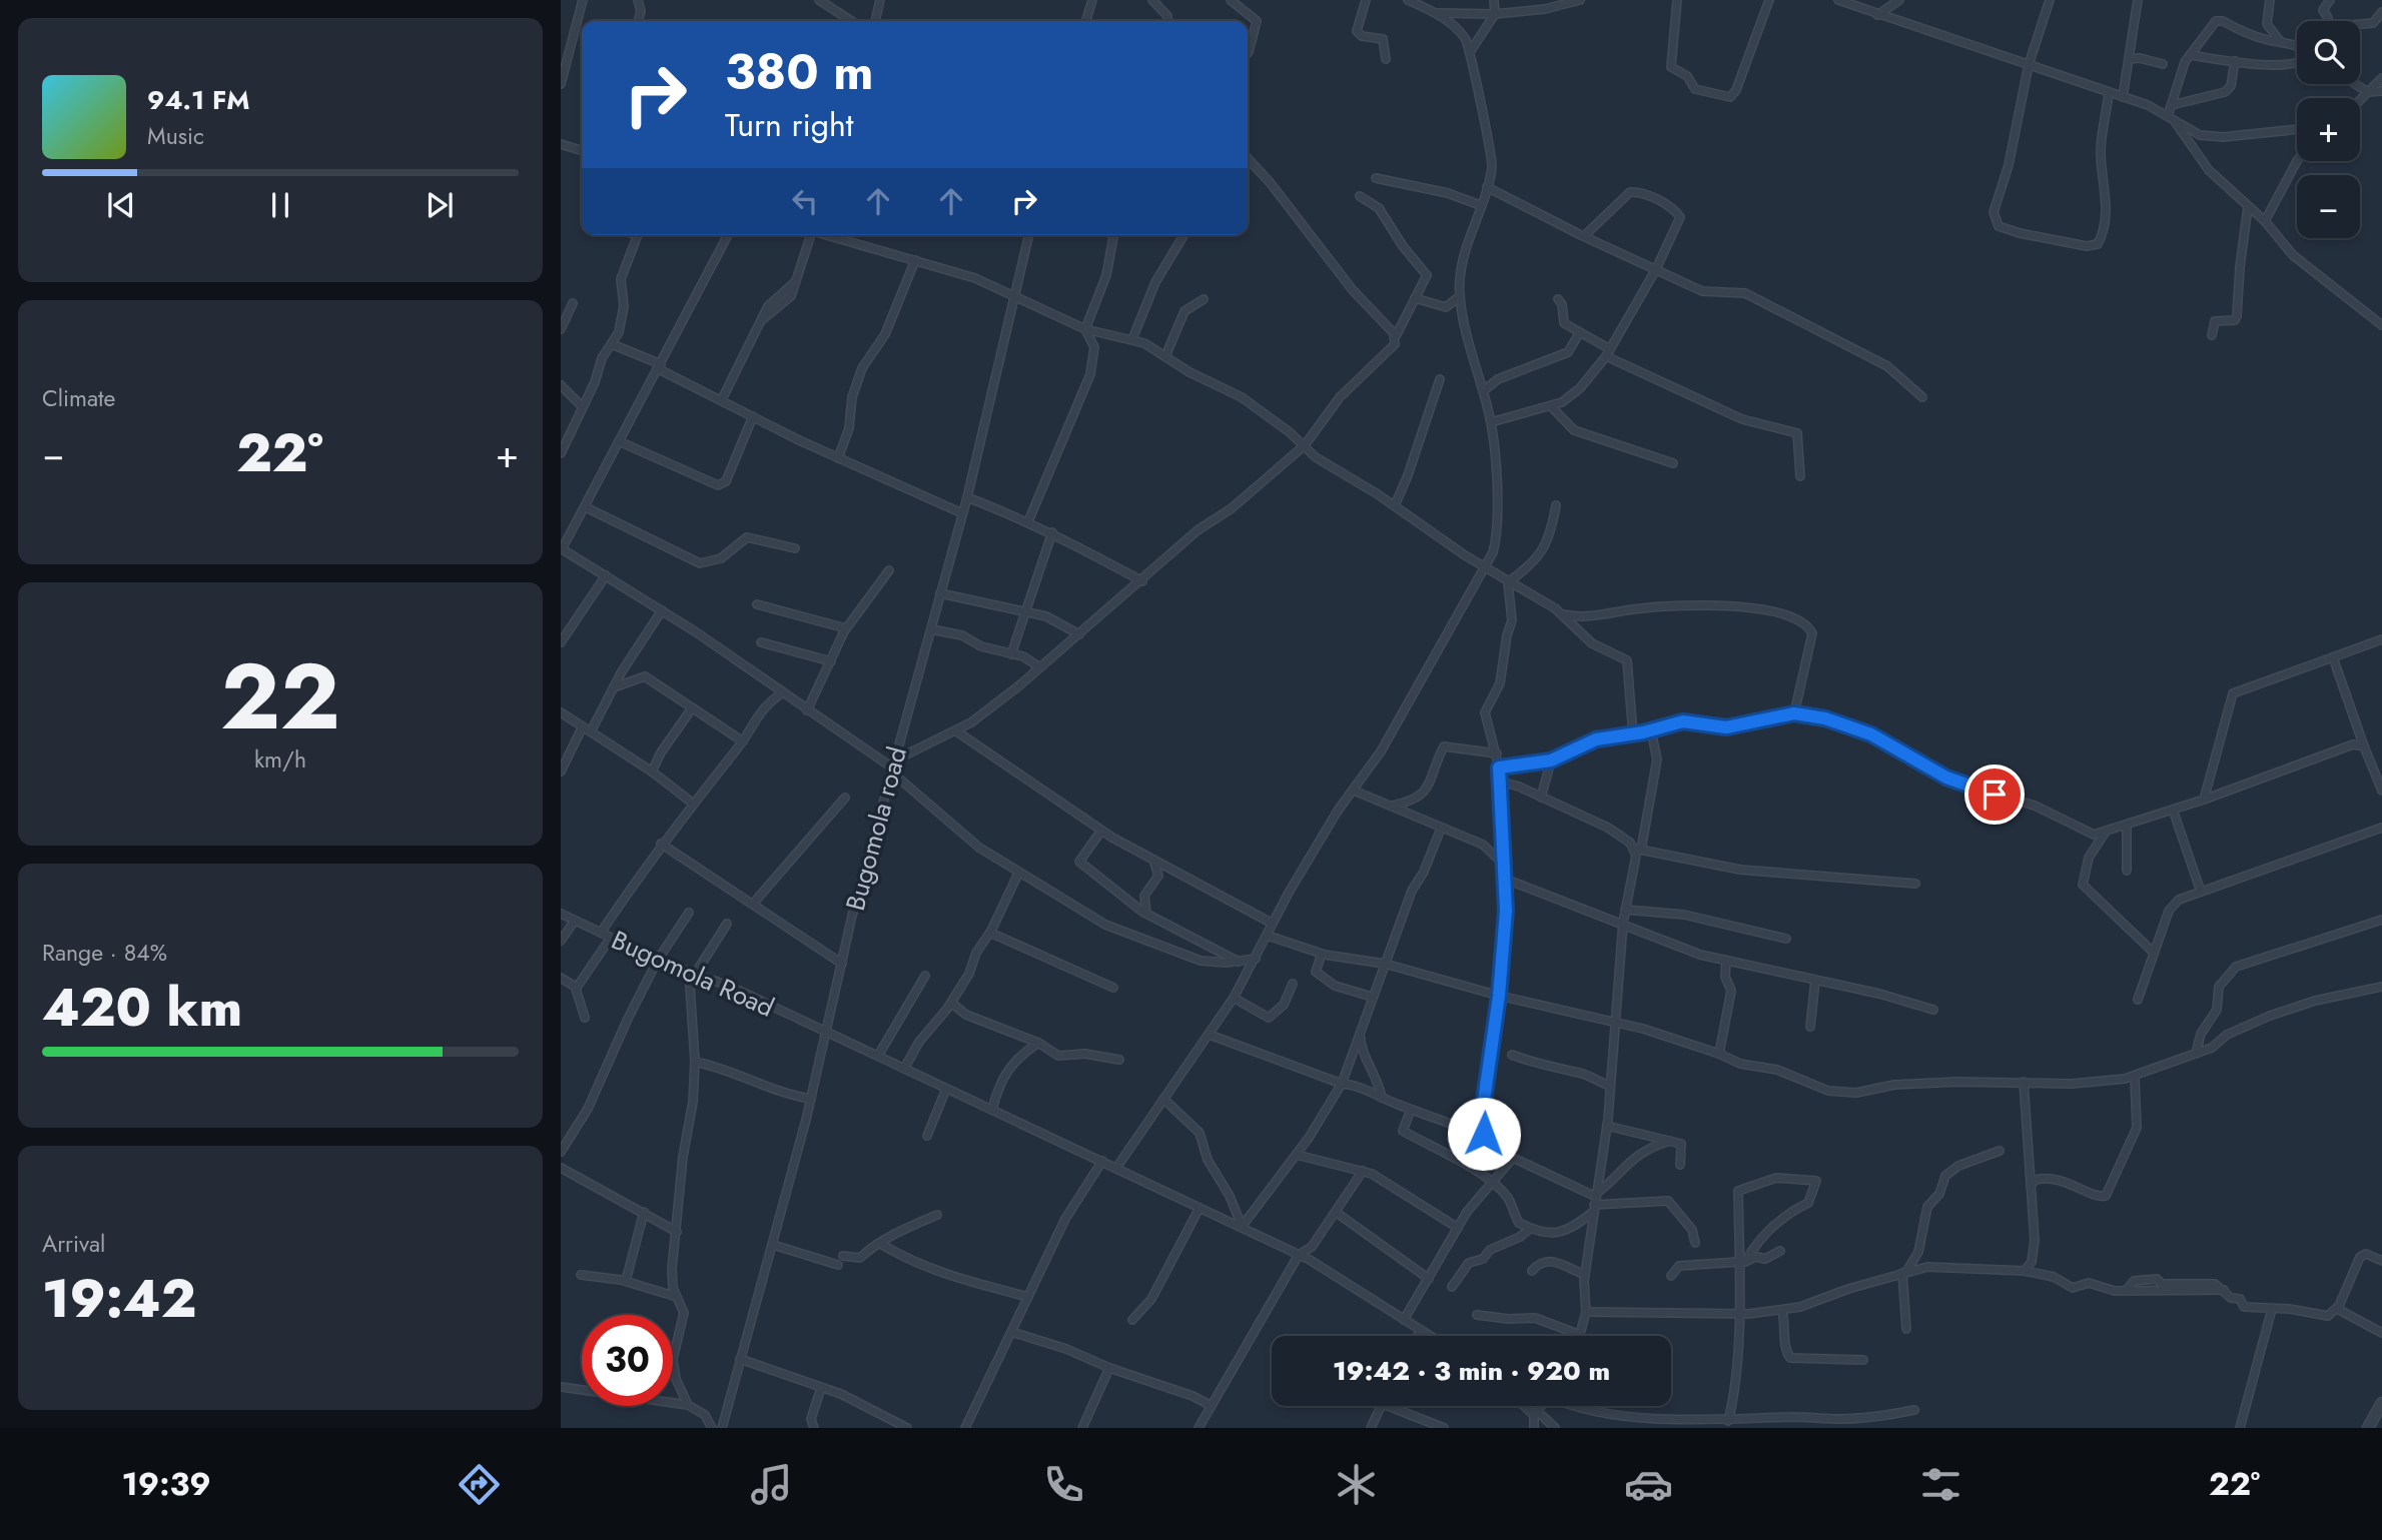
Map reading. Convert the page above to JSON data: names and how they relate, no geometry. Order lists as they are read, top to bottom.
{
  "streets": {
    "street": ["Bugomola road", "Bugomola Road"]
  },
  "crossings": [
    ["Bugomola road", "Bugomola Road"]
  ],
  "page": {
    "map_buttons": ["+", "−"],
    "turn": ["380 m", "Turn right"],
    "song": ["94.1 FM", "Music"],
    "tile": [
      "Climate",
      ["22", "km/h"],
      ["Range · 84%", "420 km"],
      ["Arrival", "19:42"]
    ],
    "heat": ["−", "22°", "+"],
    "limit": "30",
    "trip": "19:42 · 3 min · 920 m",
    "tabs": ["19:39", "22°"]
  }
}
